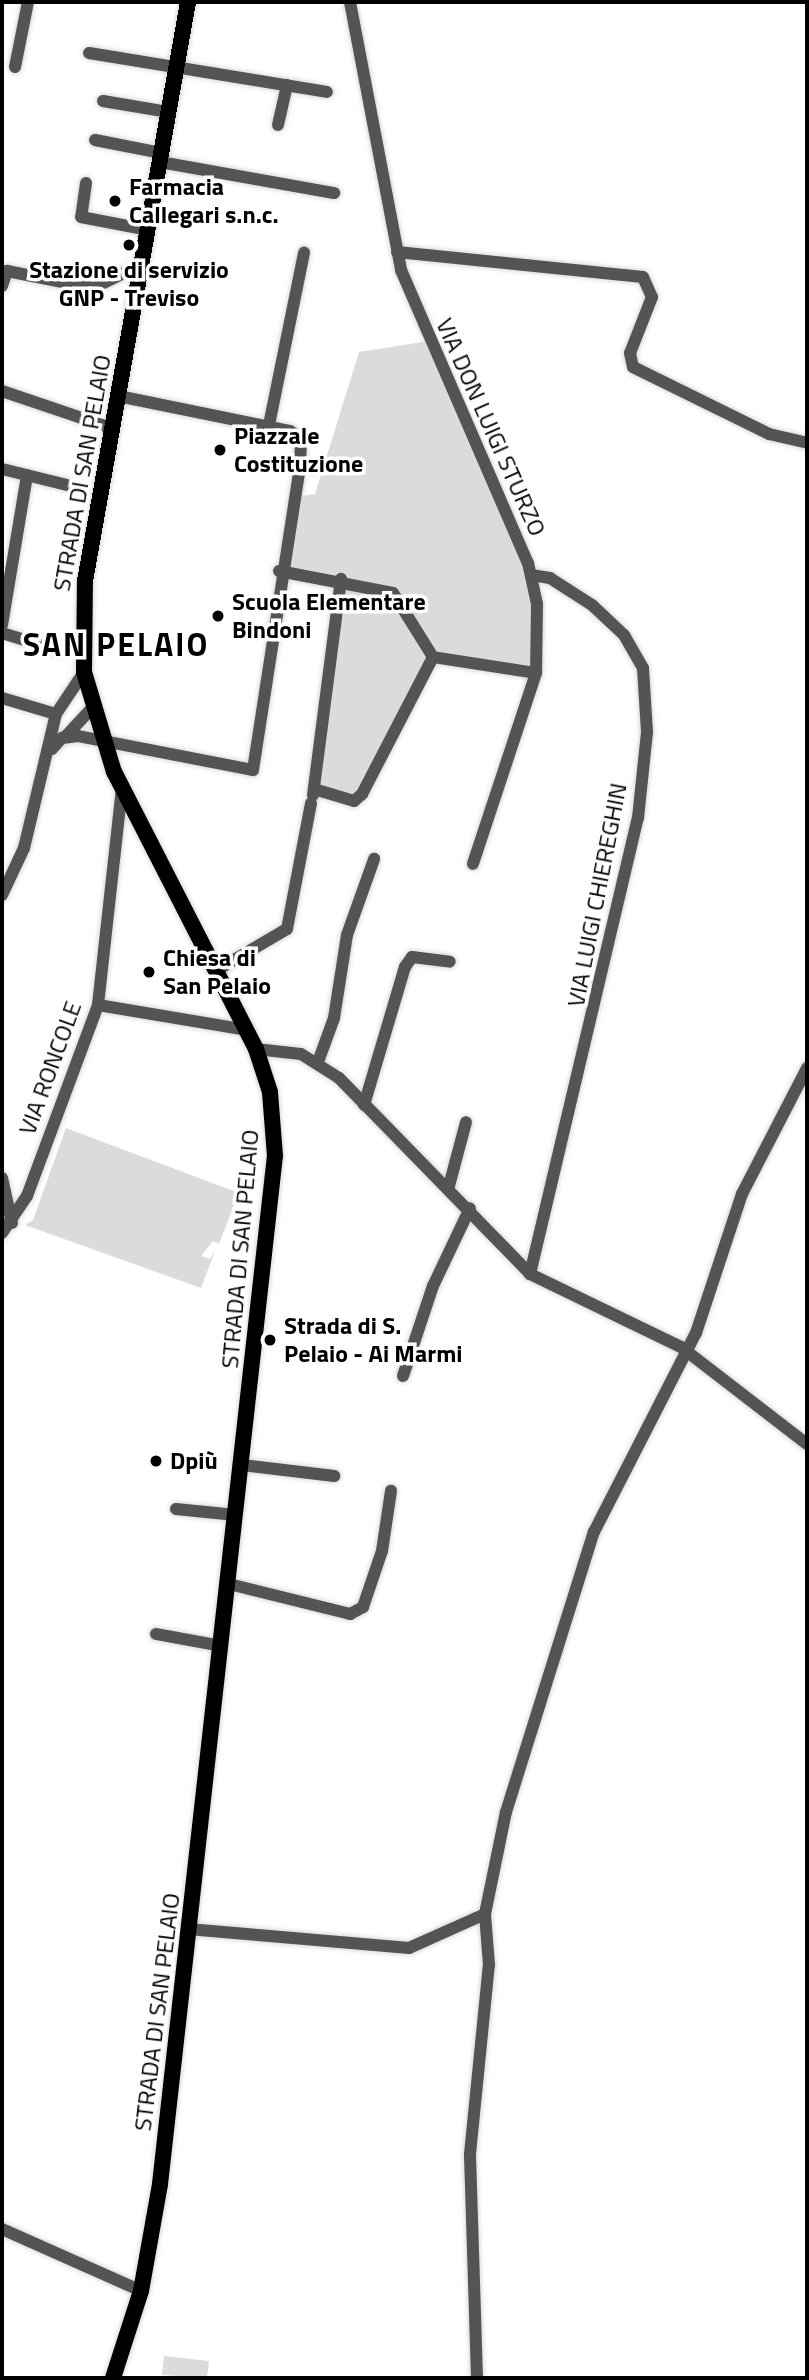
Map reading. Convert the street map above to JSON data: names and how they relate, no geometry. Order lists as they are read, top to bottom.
{
  "streets": {
    "main road": ["STRADA DI SAN PELAIO"],
    "street": ["VIA DON LUIGI STURZO", "VIA LUIGI CHIEREGHIN", "VIA RONCOLE"]
  },
  "crossings": [
    ["VIA DON LUIGI STURZO", "VIA LUIGI CHIEREGHIN"],
    ["STRADA DI SAN PELAIO", "VIA RONCOLE"]
  ],
  "districts": ["SAN PELAIO"],
  "places": [
    "Farmacia Callegari s.n.c.",
    "Stazione di servizio GNP - Treviso",
    "Piazzale Costituzione",
    "Scuola Elementare Bindoni",
    "Chiesa di San Pelaio",
    "Strada di S. Pelaio - Ai Marmi",
    "Dpiù"
  ]
}
